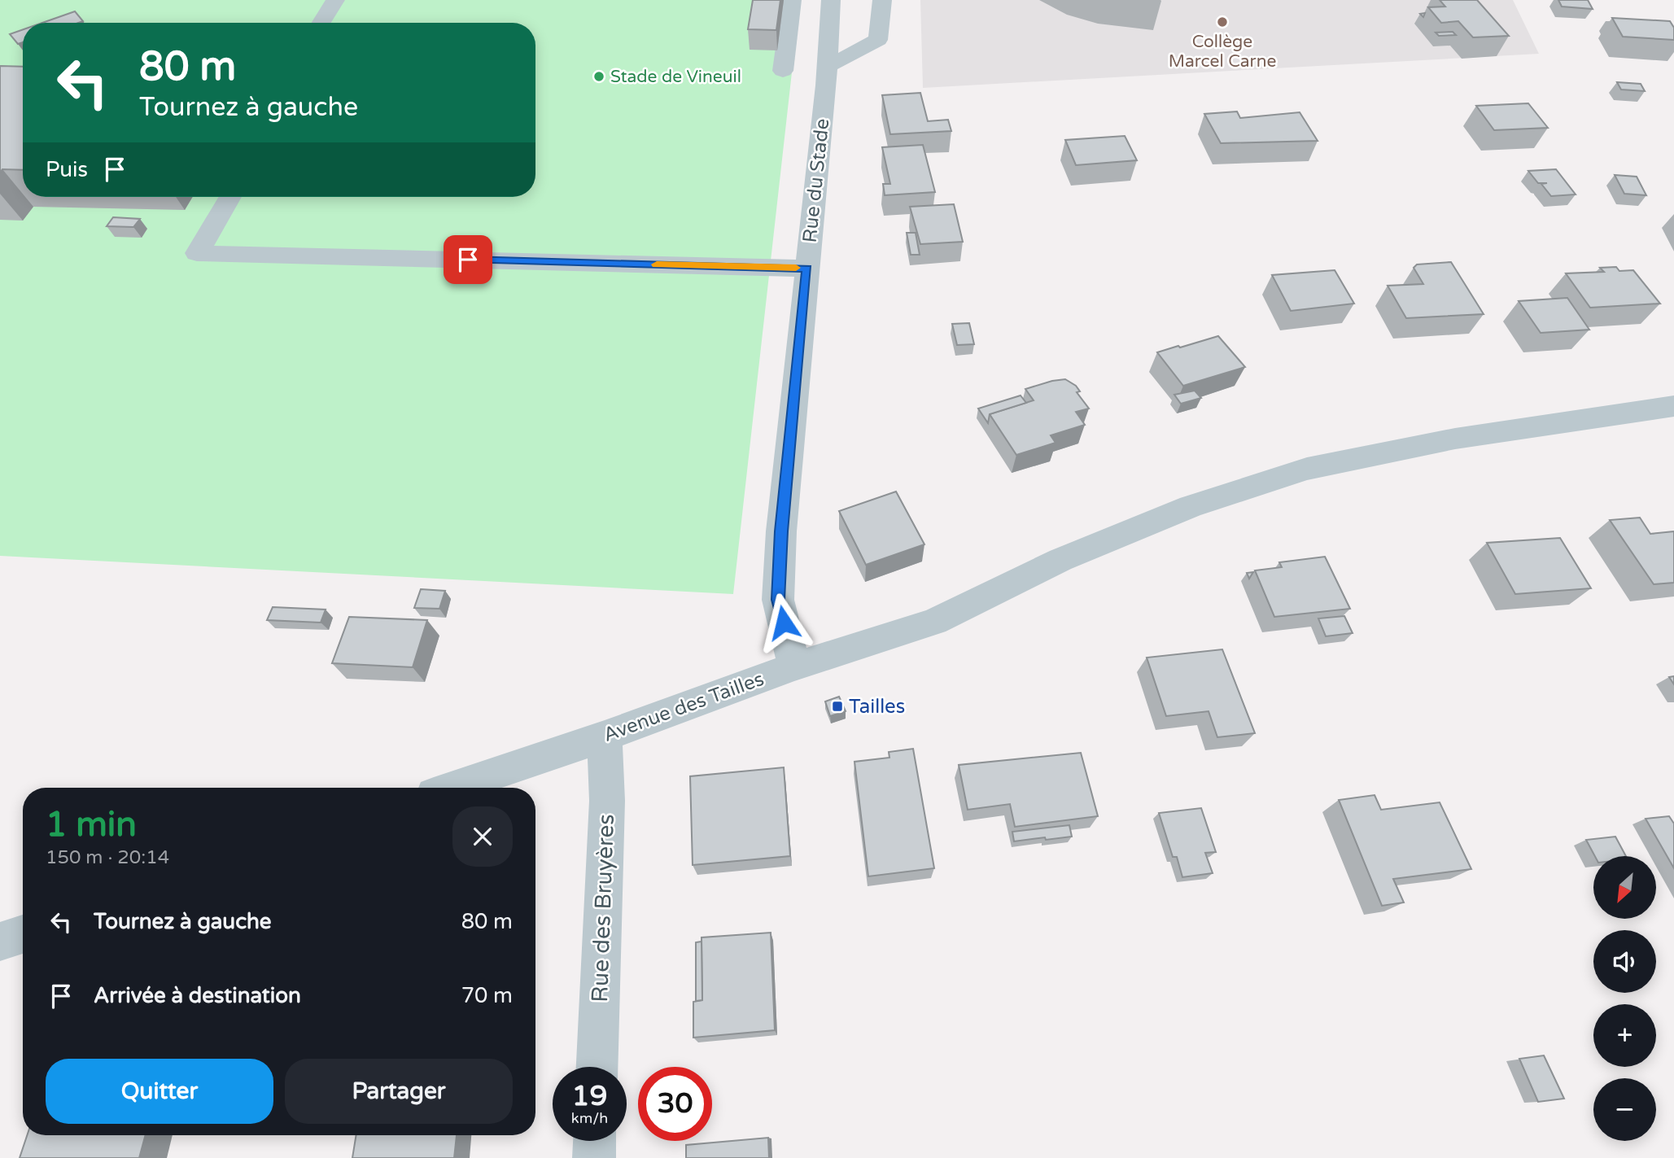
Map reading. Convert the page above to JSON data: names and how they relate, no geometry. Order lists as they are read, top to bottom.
{
  "streets": {
    "street": ["Rue du Stade", "Avenue des Tailles", "Rue des Bruyères"]
  },
  "crossings": [
    ["Rue du Stade", "Avenue des Tailles"],
    ["Avenue des Tailles", "Rue des Bruyères"]
  ],
  "places": {
    "other": ["Collège Marcel Carne", "Stade de Vineuil"],
    "transit": ["Tailles"]
  },
  "north": "bottom left",
  "page": {
    "turn": ["80 m", "Tournez à gauche"],
    "then": "Puis",
    "heading": ["1 min", "150 m · 20:14"],
    "map_buttons": ["+", "−"],
    "list": [
      {
        "name": "Tournez à gauche",
        "value": "80 m"
      },
      {
        "name": "Arrivée à destination",
        "value": "70 m"
      }
    ],
    "buttons": ["Quitter", "Partager"],
    "speed": "19 km/h",
    "limit": "30"
  }
}
